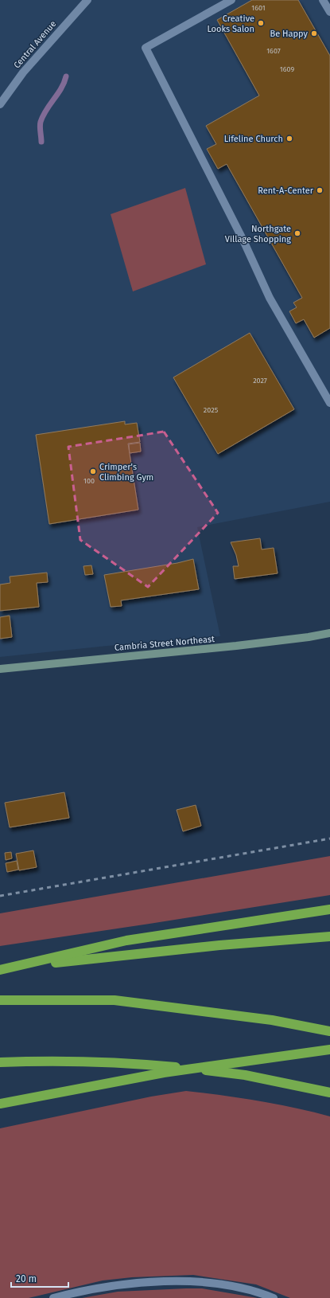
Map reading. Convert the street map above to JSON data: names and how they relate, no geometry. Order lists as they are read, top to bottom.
{
  "streets": {
    "main road": ["Cambria Street Northeast"],
    "street": ["Central Avenue"]
  },
  "places": [
    "Creative Looks Salon",
    "Be Happy",
    "Lifeline Church",
    "Rent-A-Center",
    "Northgate Village Shopping",
    "Crimper's Climbing Gym"
  ],
  "house_numbers": [
    "1601",
    "1607",
    "1609",
    "2027",
    "2025",
    "100"
  ],
  "scale_bar": "20 m"
}
